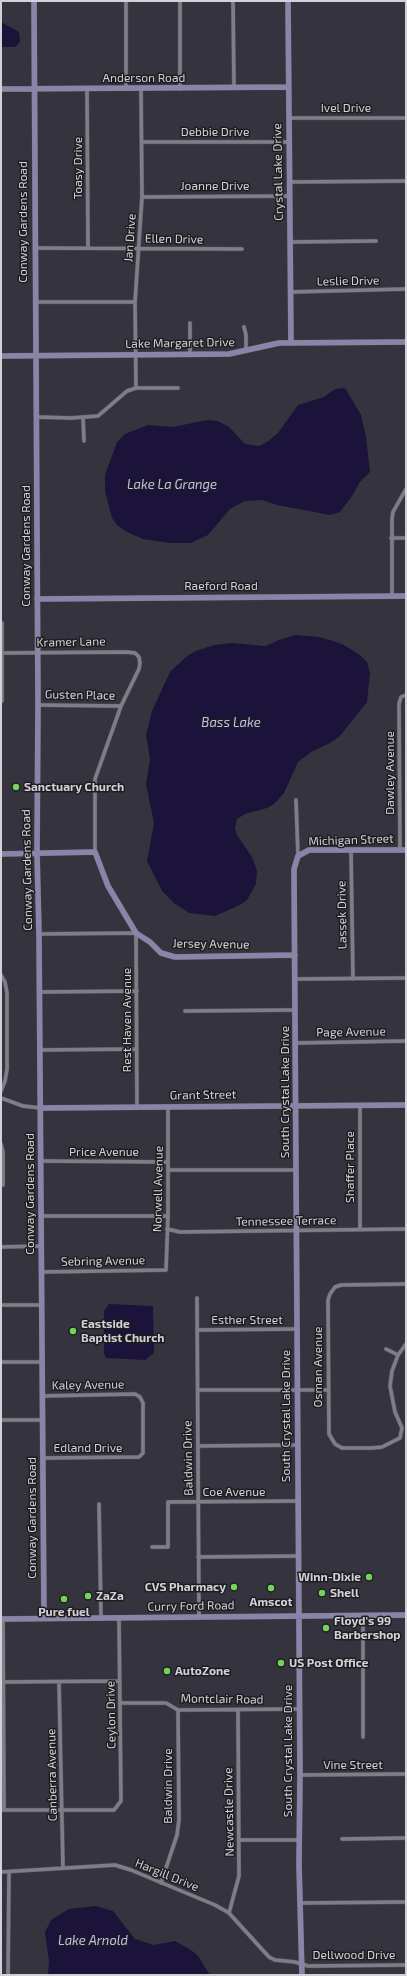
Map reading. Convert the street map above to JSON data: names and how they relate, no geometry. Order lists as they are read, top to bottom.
{
  "streets": {
    "street": [
      "Anderson Road",
      "Ivel Drive",
      "Debbie Drive",
      "Toasy Drive",
      "Crystal Lake Drive",
      "Joanne Drive",
      "Conway Gardens Road",
      "Jan Drive",
      "Ellen Drive",
      "Leslie Drive",
      "Lake Margaret Drive",
      "Raeford Road",
      "Kramer Lane",
      "Gusten Place",
      "Dawley Avenue",
      "Michigan Street",
      "Lassek Drive",
      "Jersey Avenue",
      "Rest Haven Avenue",
      "Page Avenue",
      "South Crystal Lake Drive",
      "Grant Street",
      "Price Avenue",
      "Shaffer Place",
      "Norwell Avenue",
      "Tennessee Terrace",
      "Sebring Avenue",
      "Esther Street",
      "Osman Avenue",
      "Kaley Avenue",
      "Edland Drive",
      "Baldwin Drive",
      "Coe Avenue",
      "Curry Ford Road",
      "Montclair Road",
      "Ceylon Drive",
      "Vine Street",
      "Canberra Avenue",
      "Newcastle Drive",
      "Hargill Drive",
      "Dellwood Drive"
    ]
  },
  "crossings": [
    ["Anderson Road", "Toasy Drive"],
    ["Anderson Road", "Crystal Lake Drive"],
    ["Anderson Road", "Conway Gardens Road"],
    ["Anderson Road", "Jan Drive"],
    ["Ivel Drive", "Crystal Lake Drive"],
    ["Debbie Drive", "Crystal Lake Drive"],
    ["Debbie Drive", "Jan Drive"],
    ["Toasy Drive", "Ellen Drive"],
    ["Crystal Lake Drive", "Joanne Drive"],
    ["Crystal Lake Drive", "Leslie Drive"],
    ["Crystal Lake Drive", "Lake Margaret Drive"],
    ["Joanne Drive", "Jan Drive"],
    ["Conway Gardens Road", "Ellen Drive"],
    ["Conway Gardens Road", "Lake Margaret Drive"],
    ["Conway Gardens Road", "Raeford Road"],
    ["Conway Gardens Road", "Kramer Lane"],
    ["Conway Gardens Road", "Gusten Place"],
    ["Conway Gardens Road", "Grant Street"],
    ["Conway Gardens Road", "Price Avenue"],
    ["Conway Gardens Road", "Sebring Avenue"],
    ["Conway Gardens Road", "Kaley Avenue"],
    ["Conway Gardens Road", "Edland Drive"],
    ["Conway Gardens Road", "Curry Ford Road"],
    ["Jan Drive", "Ellen Drive"],
    ["Jan Drive", "Lake Margaret Drive"],
    ["Kramer Lane", "Gusten Place"],
    ["Dawley Avenue", "Michigan Street"],
    ["Michigan Street", "Lassek Drive"],
    ["Michigan Street", "South Crystal Lake Drive"],
    ["Jersey Avenue", "Rest Haven Avenue"],
    ["Jersey Avenue", "South Crystal Lake Drive"],
    ["Rest Haven Avenue", "Grant Street"],
    ["Page Avenue", "South Crystal Lake Drive"],
    ["South Crystal Lake Drive", "Grant Street"],
    ["South Crystal Lake Drive", "Tennessee Terrace"],
    ["South Crystal Lake Drive", "Esther Street"],
    ["South Crystal Lake Drive", "Coe Avenue"],
    ["South Crystal Lake Drive", "Curry Ford Road"],
    ["South Crystal Lake Drive", "Montclair Road"],
    ["South Crystal Lake Drive", "Vine Street"],
    ["South Crystal Lake Drive", "Hargill Drive"],
    ["South Crystal Lake Drive", "Dellwood Drive"],
    ["Grant Street", "Shaffer Place"],
    ["Grant Street", "Norwell Avenue"],
    ["Price Avenue", "Norwell Avenue"],
    ["Shaffer Place", "Tennessee Terrace"],
    ["Norwell Avenue", "Tennessee Terrace"],
    ["Norwell Avenue", "Sebring Avenue"],
    ["Esther Street", "Baldwin Drive"],
    ["Kaley Avenue", "Edland Drive"],
    ["Baldwin Drive", "Coe Avenue"],
    ["Baldwin Drive", "Curry Ford Road"],
    ["Baldwin Drive", "Montclair Road"],
    ["Baldwin Drive", "Hargill Drive"],
    ["Curry Ford Road", "Ceylon Drive"],
    ["Montclair Road", "Ceylon Drive"],
    ["Montclair Road", "Newcastle Drive"],
    ["Ceylon Drive", "Canberra Avenue"],
    ["Canberra Avenue", "Hargill Drive"],
    ["Newcastle Drive", "Hargill Drive"],
    ["Hargill Drive", "Dellwood Drive"]
  ],
  "water": ["Lake La Grange", "Bass Lake", "Lake Arnold"],
  "places": [
    "Sanctuary Church",
    "Eastside Baptist Church",
    "Winn-Dixie",
    "CVS Pharmacy",
    "Amscot",
    "Shell",
    "ZaZa",
    "Pure fuel",
    "Floyd's 99 Barbershop",
    "US Post Office",
    "AutoZone"
  ]
}
